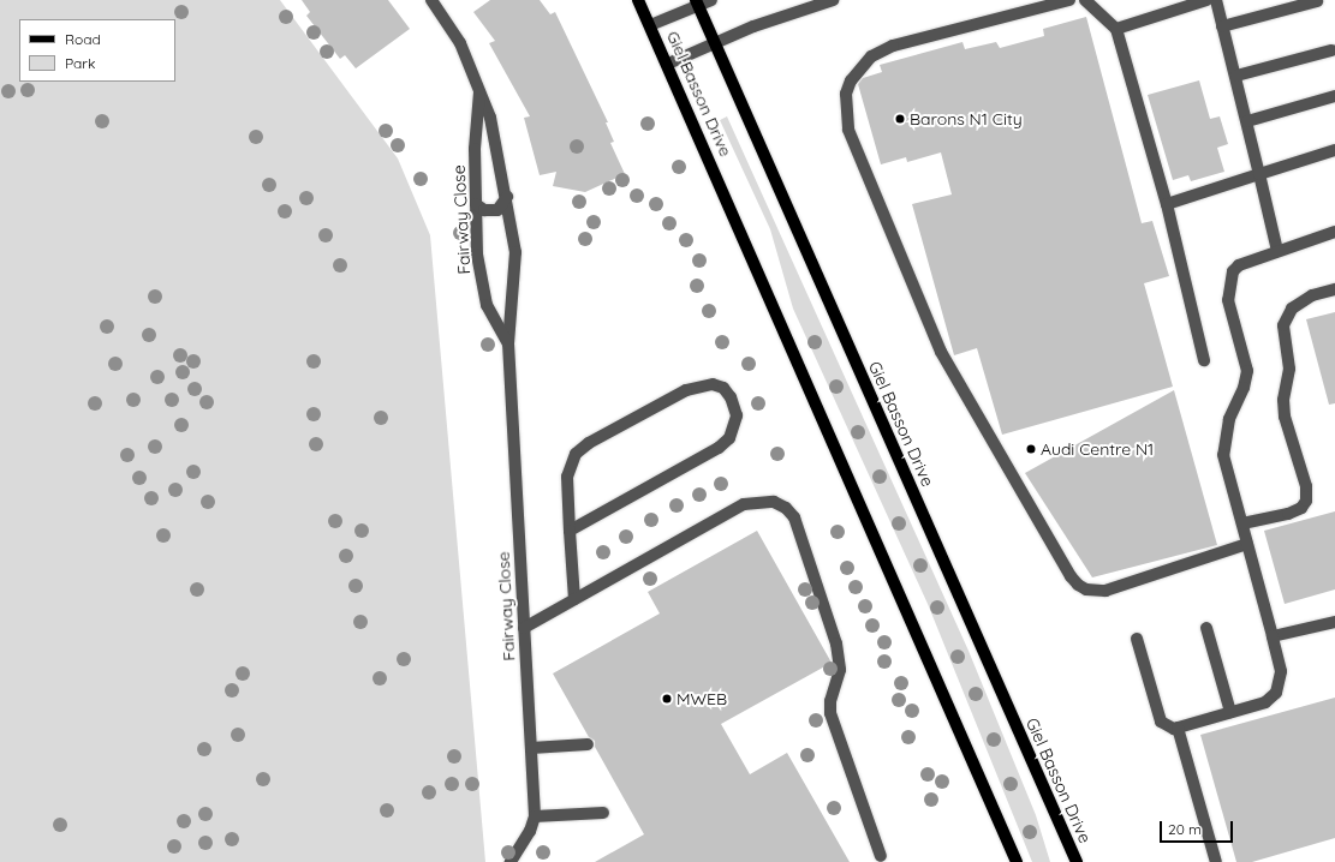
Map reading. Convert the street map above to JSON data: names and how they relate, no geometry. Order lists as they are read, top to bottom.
{
  "streets": {
    "main road": ["Giel Basson Drive"],
    "street": ["Fairway Close"]
  },
  "places": ["Barons N1 City", "Audi Centre N1", "MWEB"],
  "legend": ["Road", "Park"],
  "scale_bar": "20 m"
}
